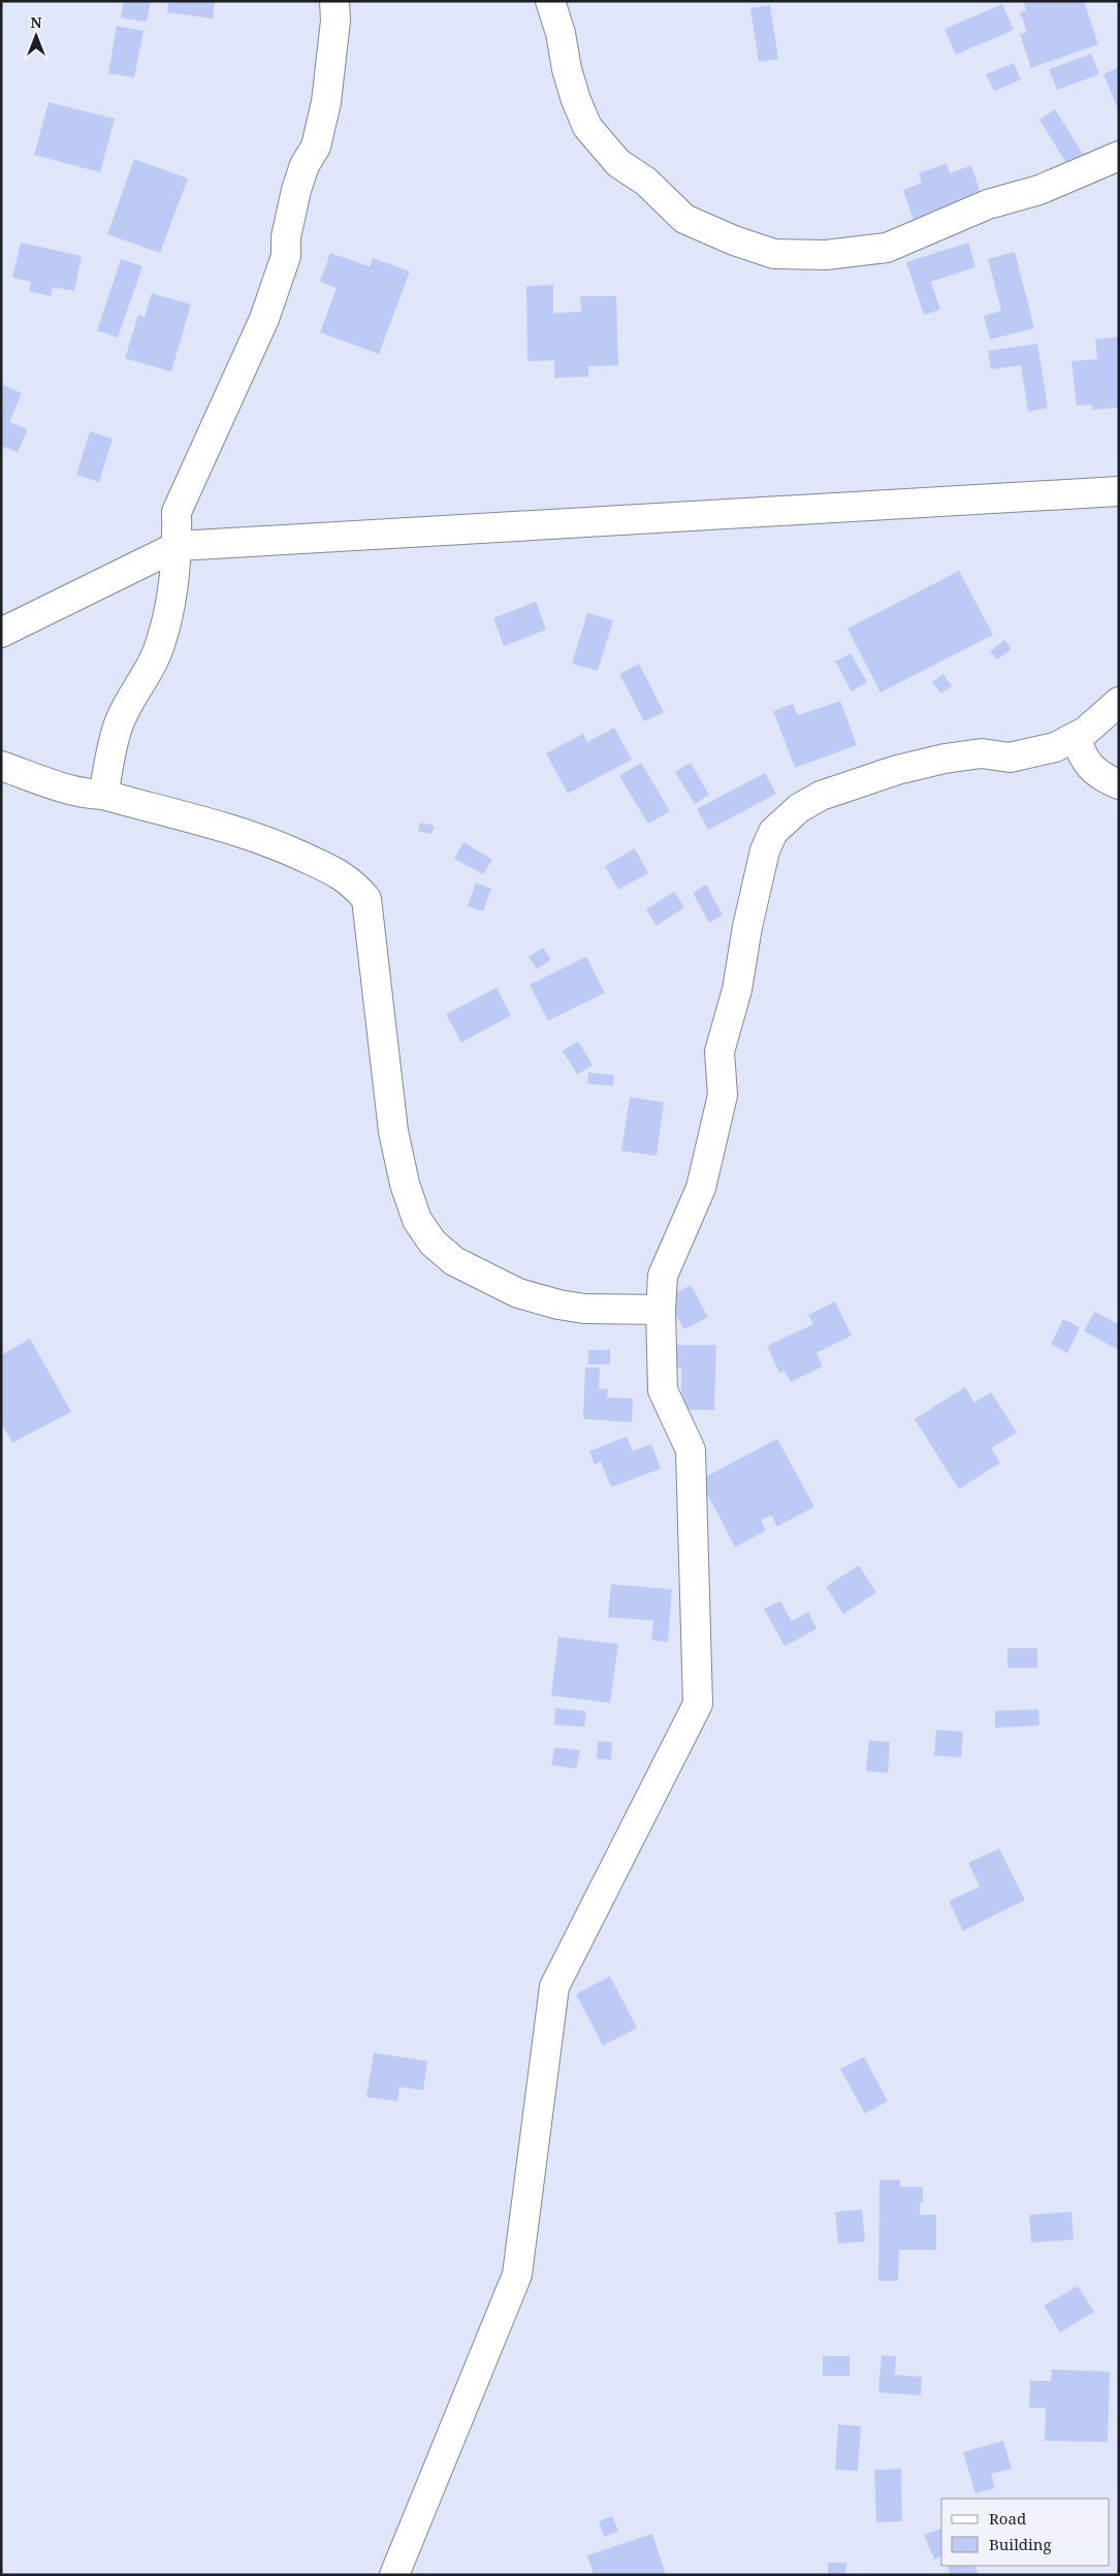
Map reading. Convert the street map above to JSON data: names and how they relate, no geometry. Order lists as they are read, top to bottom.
{
  "legend": ["Road", "Building"],
  "north": "top"
}
